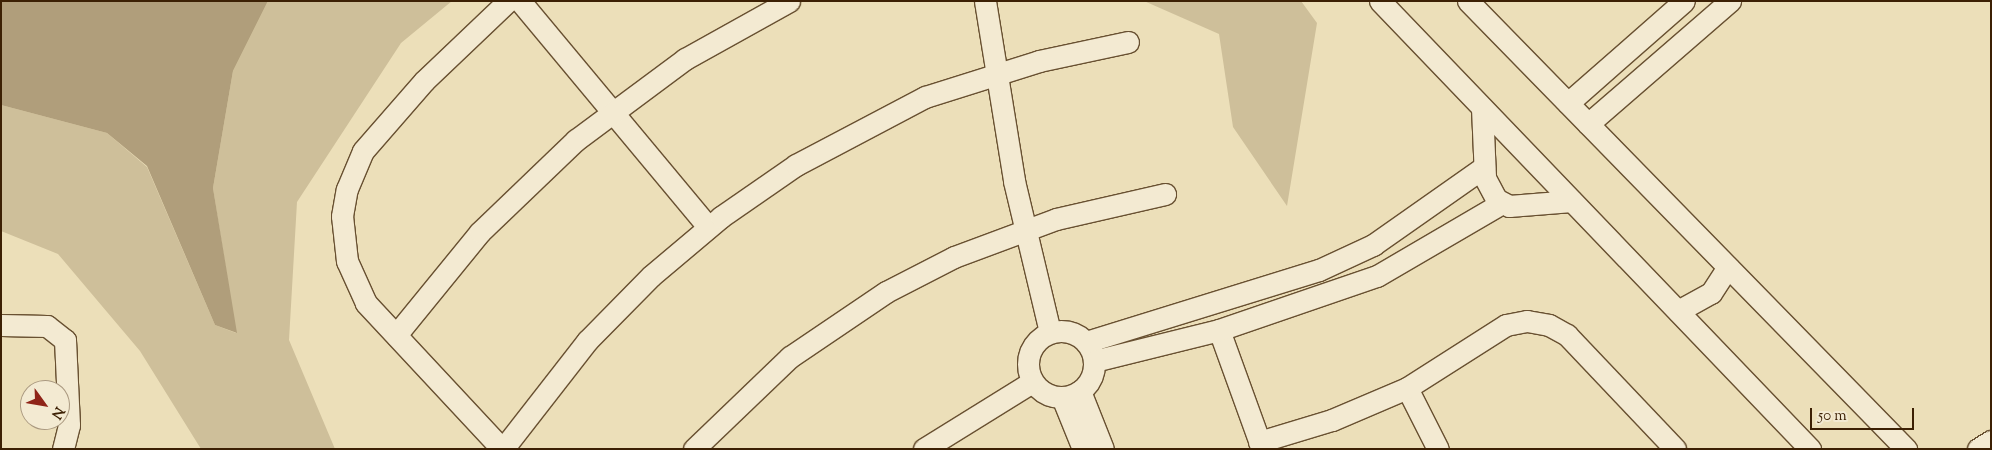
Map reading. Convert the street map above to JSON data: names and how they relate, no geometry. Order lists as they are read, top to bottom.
{
  "scale_bar": "50 m",
  "north": "bottom right"
}
